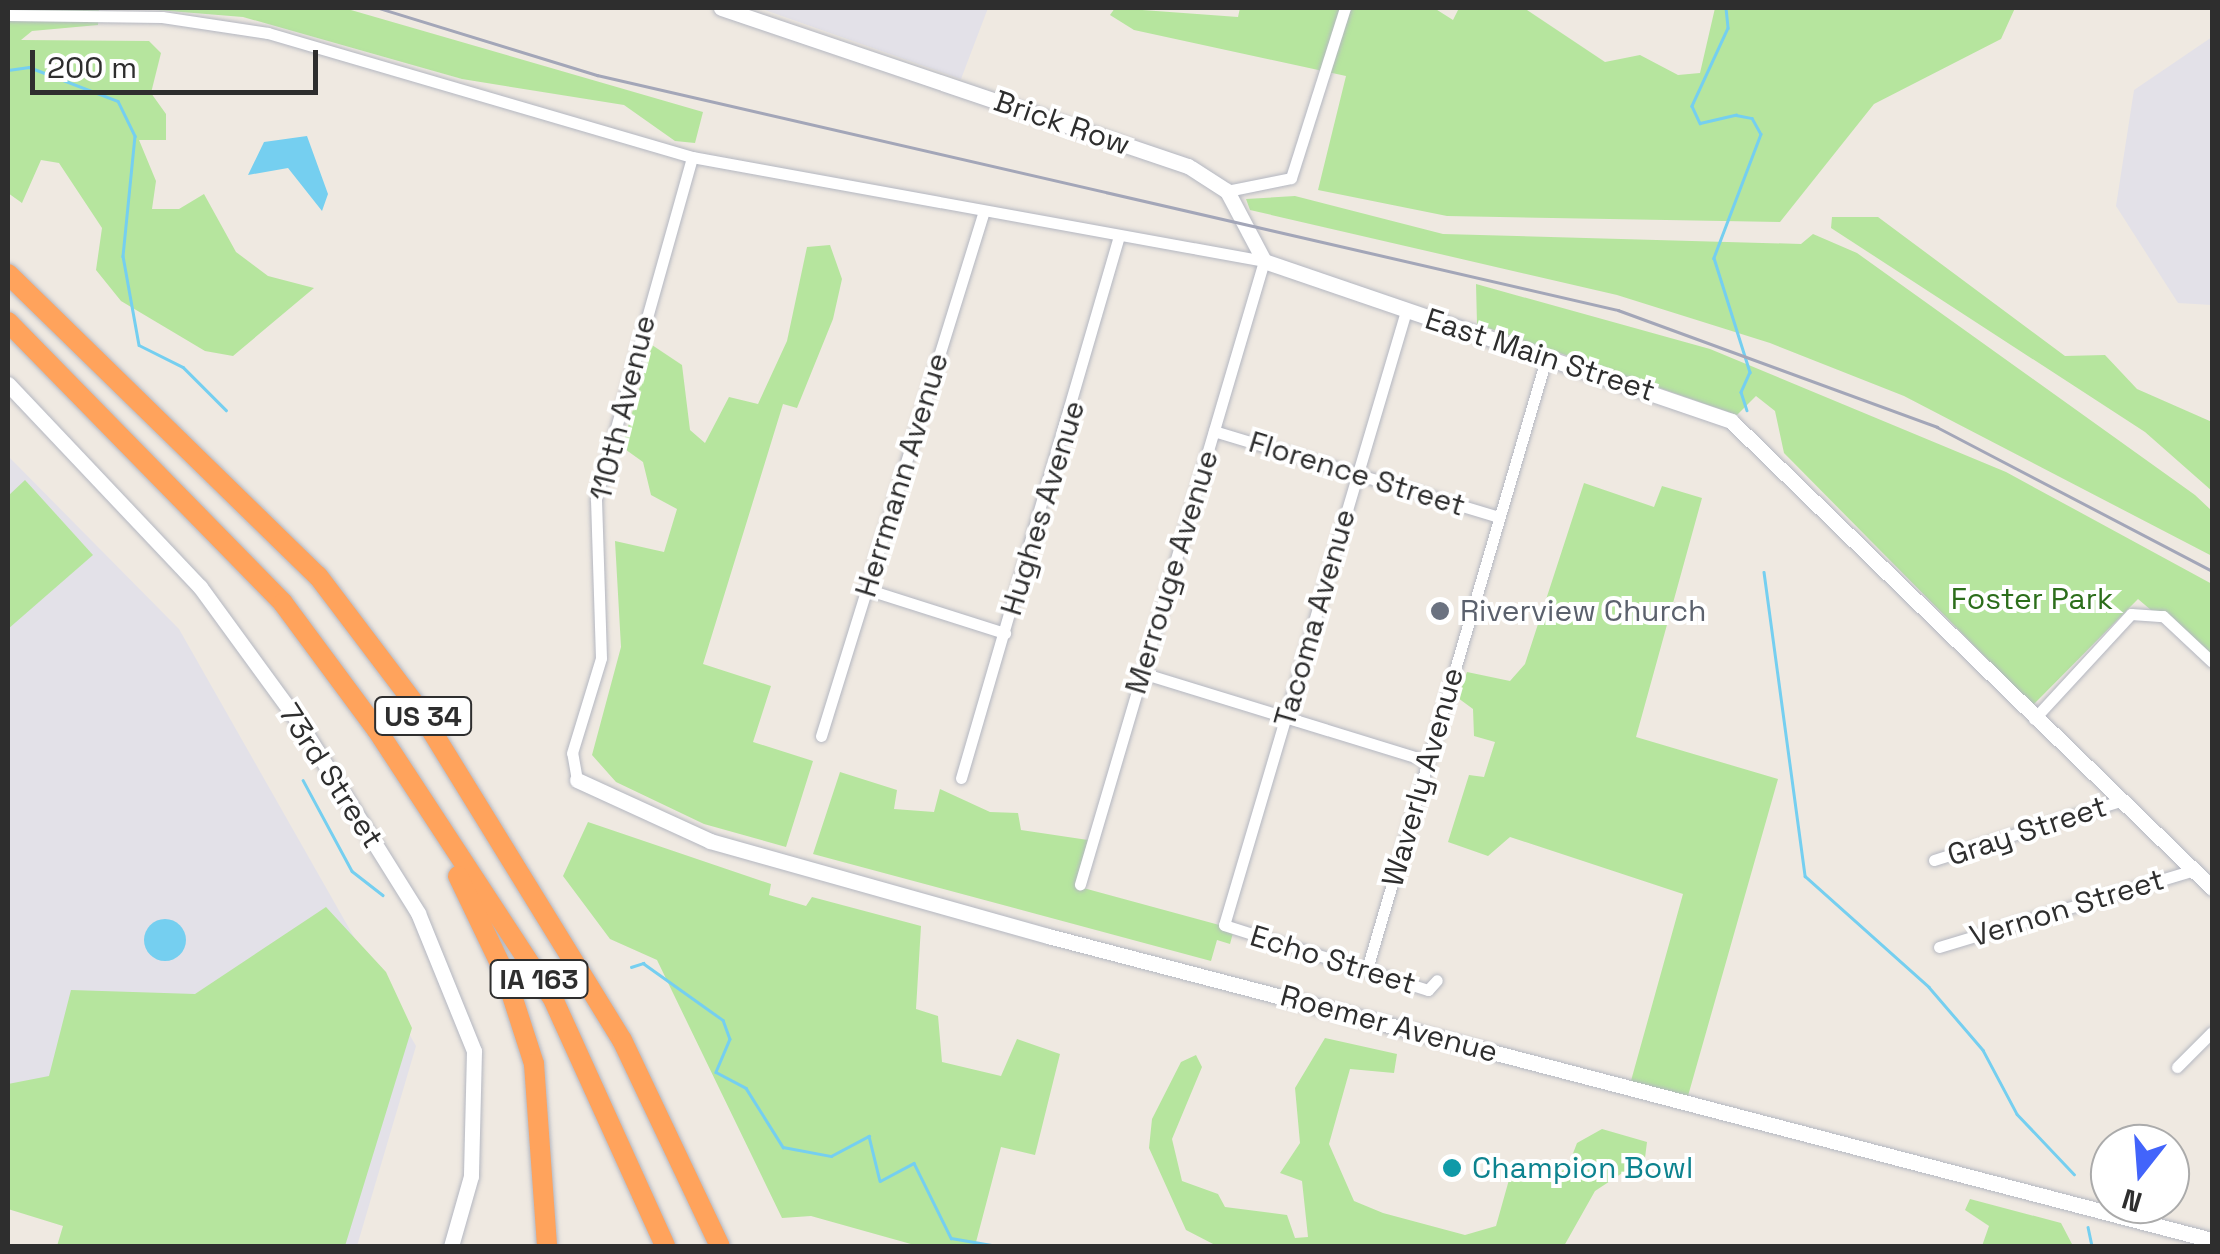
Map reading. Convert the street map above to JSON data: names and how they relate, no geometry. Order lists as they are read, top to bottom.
{
  "streets": {
    "highway": ["US 34", "IA 163"],
    "street": [
      "Brick Row",
      "East Main Street",
      "110th Avenue",
      "Florence Street",
      "Herrmann Avenue",
      "Hughes Avenue",
      "Merrouge Avenue",
      "Tacoma Avenue",
      "73rd Street",
      "Waverly Avenue",
      "Gray Street",
      "Vernon Street",
      "Echo Street",
      "Roemer Avenue"
    ]
  },
  "crossings": [
    ["East Main Street", "110th Avenue"],
    ["East Main Street", "Herrmann Avenue"],
    ["East Main Street", "Hughes Avenue"],
    ["East Main Street", "Merrouge Avenue"],
    ["East Main Street", "Tacoma Avenue"],
    ["East Main Street", "Waverly Avenue"],
    ["East Main Street", "Gray Street"],
    ["East Main Street", "Vernon Street"],
    ["110th Avenue", "Roemer Avenue"],
    ["Florence Street", "Merrouge Avenue"],
    ["Florence Street", "Tacoma Avenue"],
    ["Florence Street", "Waverly Avenue"],
    ["Tacoma Avenue", "Echo Street"],
    ["US 34", "IA 163"],
    ["Waverly Avenue", "Echo Street"]
  ],
  "parks": ["Foster Park"],
  "places": ["Riverview Church", "Champion Bowl"],
  "scale_bar": "200 m",
  "north": "bottom"
}
